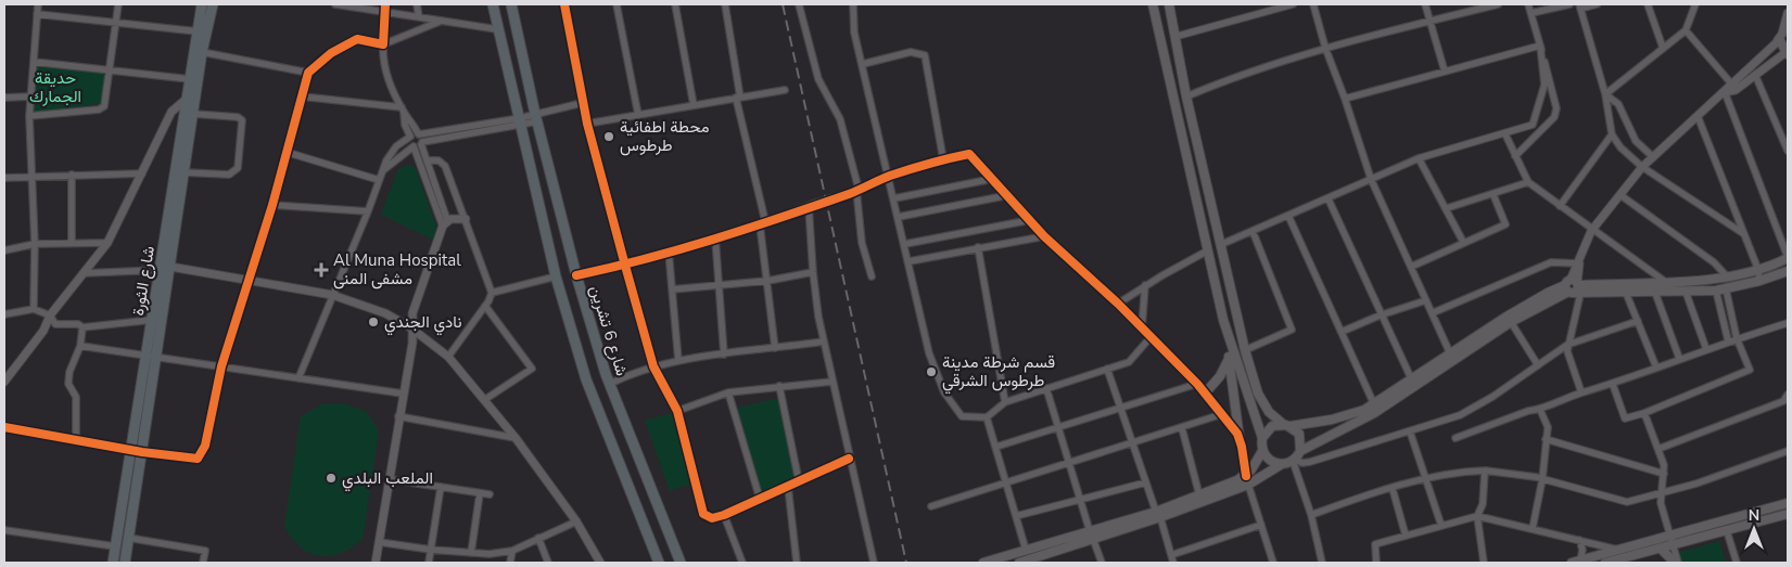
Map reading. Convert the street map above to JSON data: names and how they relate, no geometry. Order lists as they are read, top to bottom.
{
  "streets": {
    "main road": ["شارع الثورة", "شارع 6 تشرين"]
  },
  "parks": ["حديقة الجمارك"],
  "places": {
    "other": [
      "محطة اطفائية طرطوس",
      "نادي الجندي",
      "قسم شرطة مدينة طرطوس الشرقي",
      "الملعب البلدي"
    ],
    "health": ["Al Muna Hospital مشفى المنى"]
  },
  "north": "top"
}
